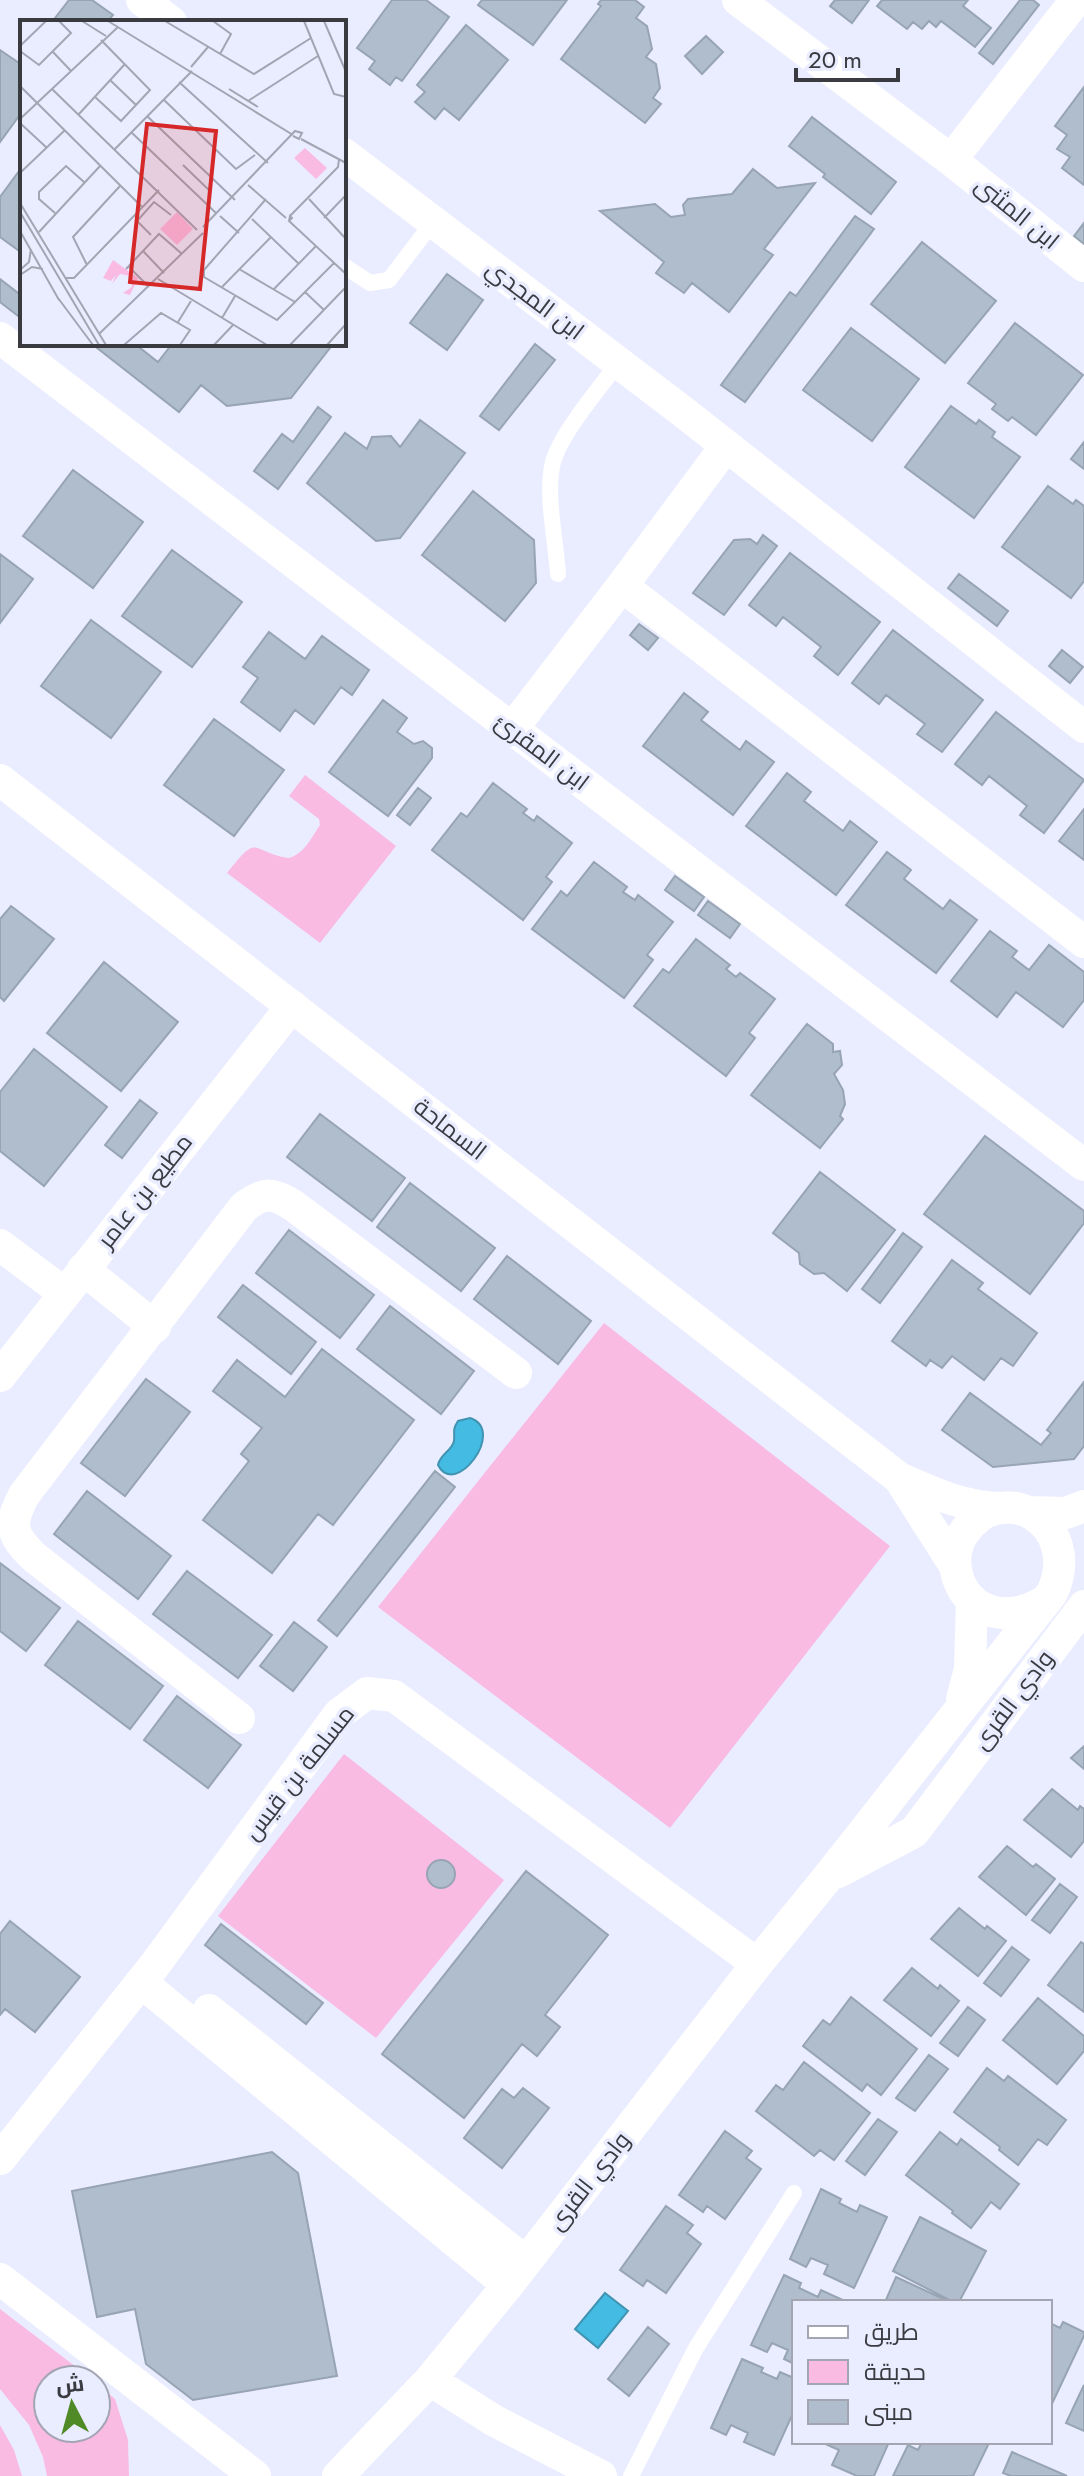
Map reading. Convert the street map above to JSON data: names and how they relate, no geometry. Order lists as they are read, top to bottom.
{
  "streets": {
    "street": [
      "ابن المثنى",
      "ابن المجدي",
      "ابن المقرئ",
      "السماحة",
      "مطيع بن عامر",
      "وادي القرى",
      "مسلمة بن قيس"
    ]
  },
  "crossings": [
    ["السماحة", "مطيع بن عامر"],
    ["السماحة", "وادي القرى"],
    ["وادي القرى", "مسلمة بن قيس"]
  ],
  "legend": ["طريق", "حديقة", "مبنى"],
  "scale_bar": "20 m",
  "north": "top"
}
